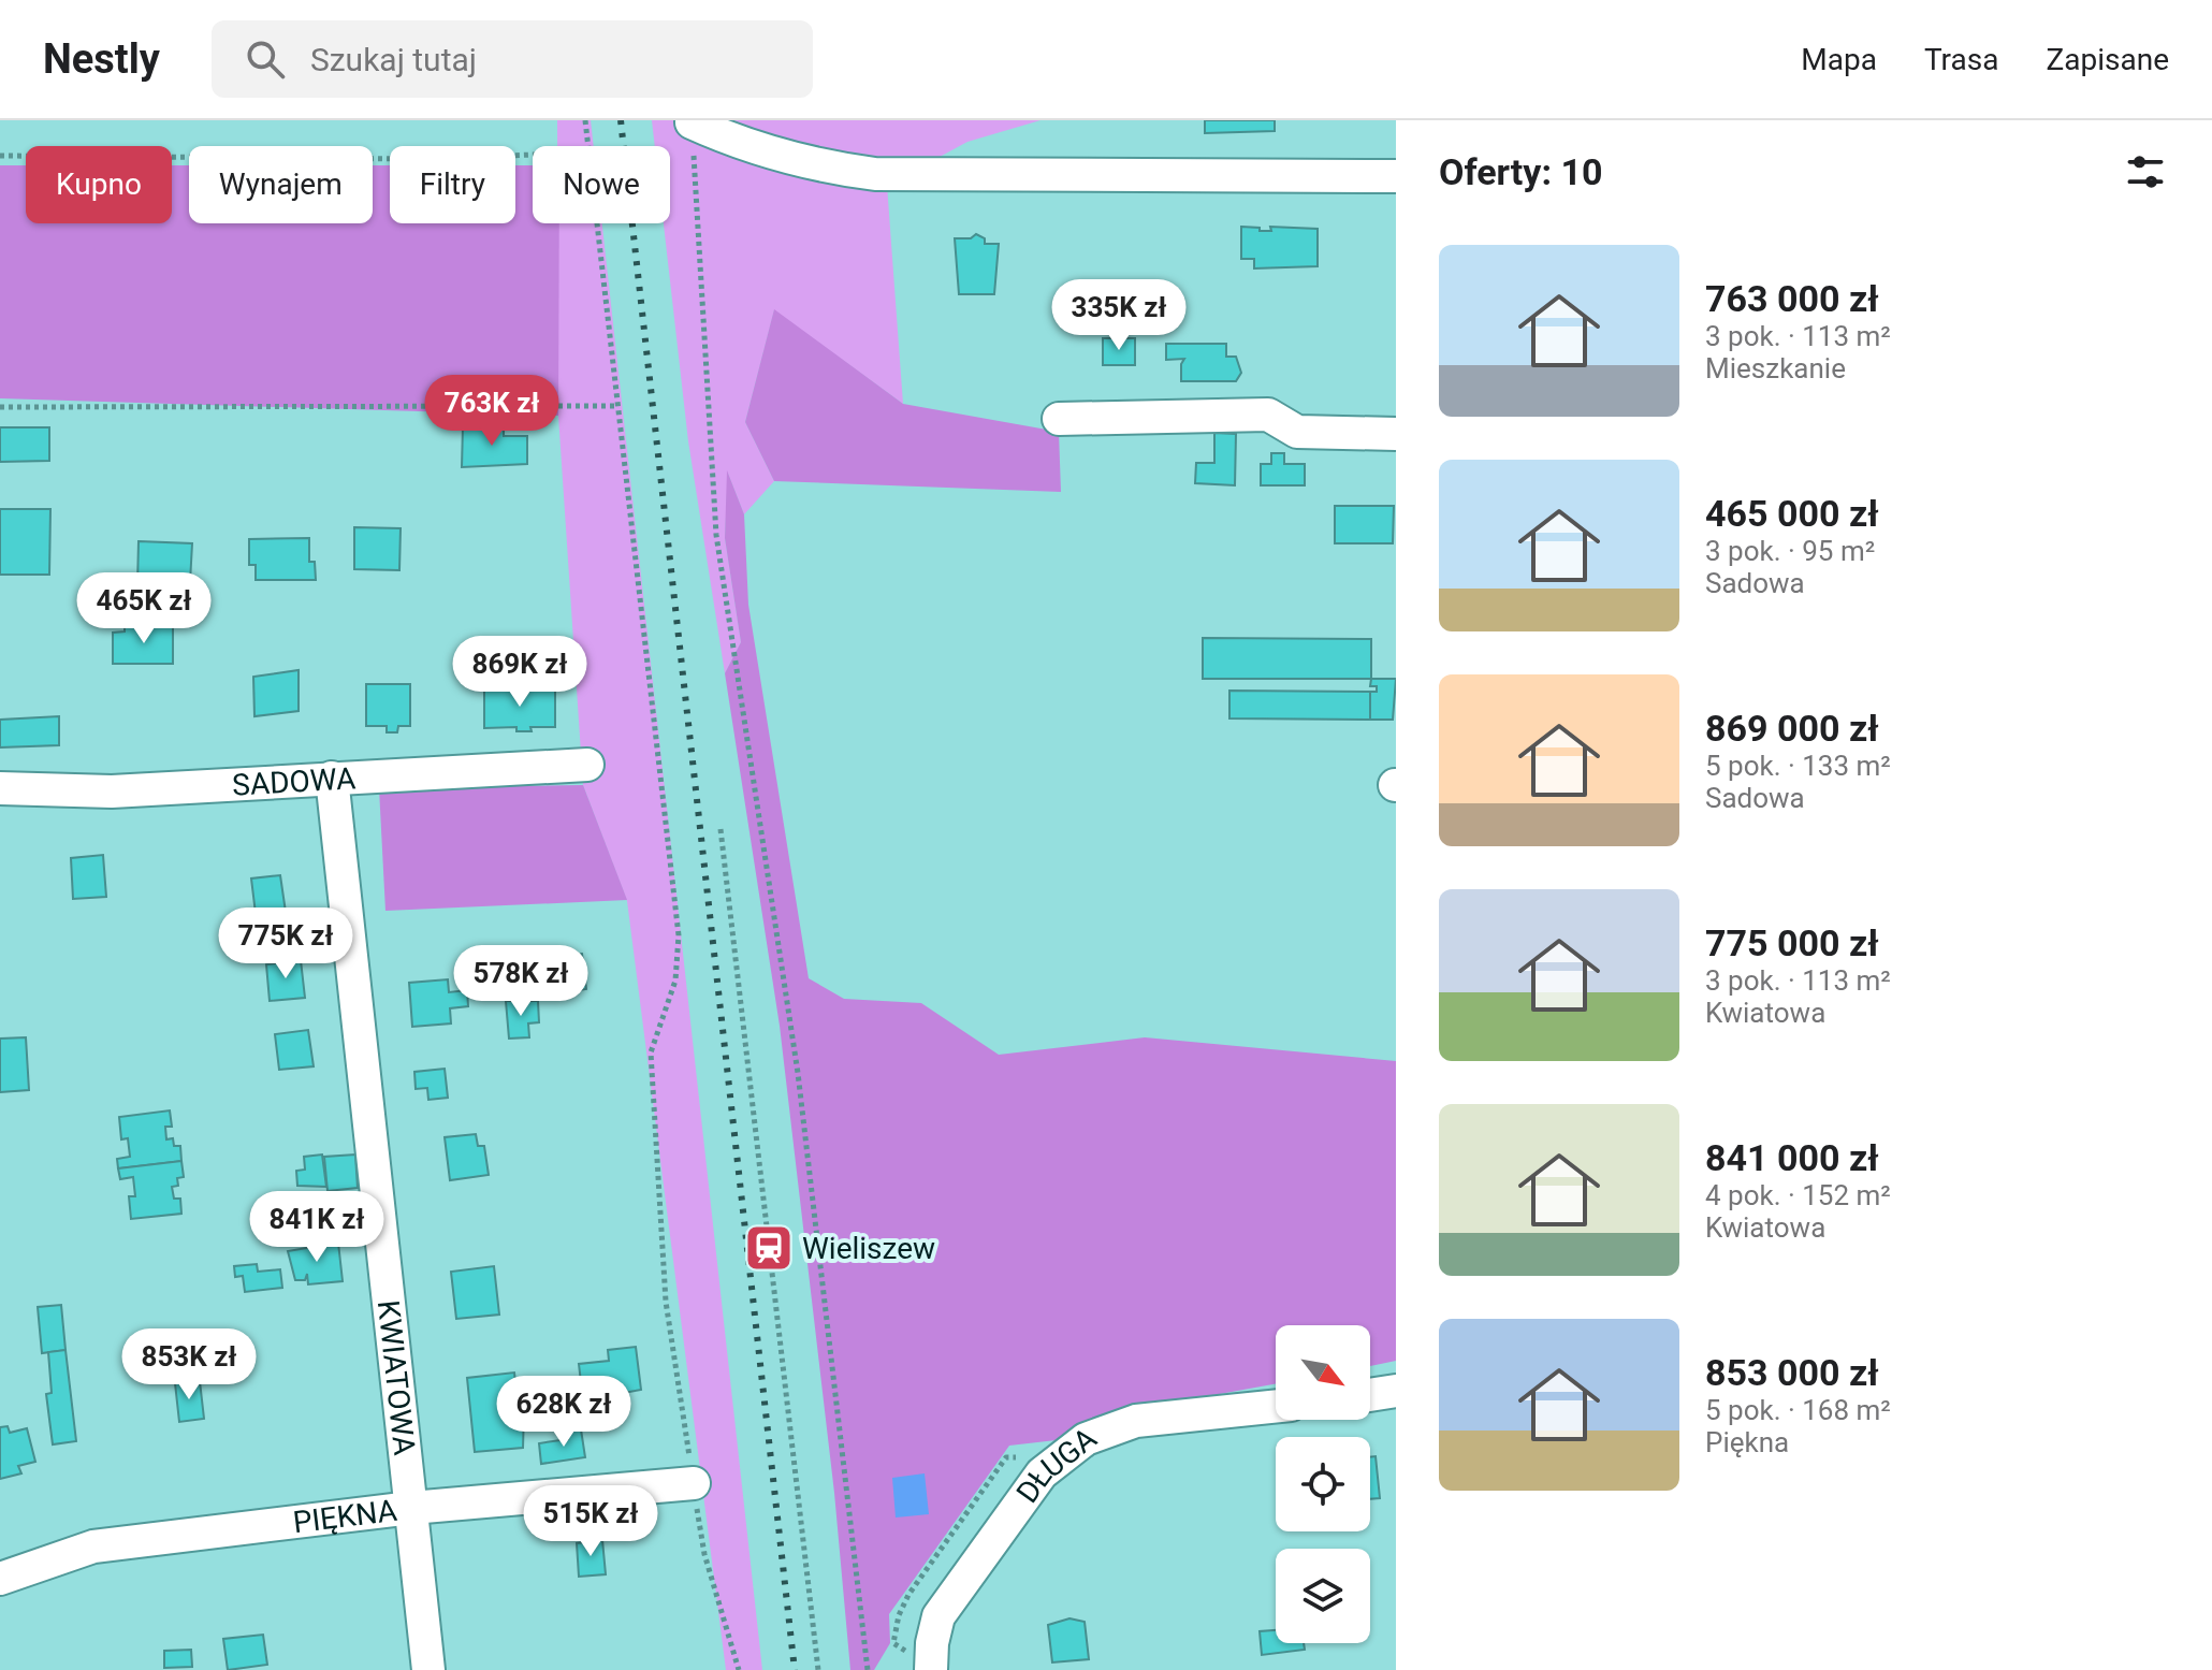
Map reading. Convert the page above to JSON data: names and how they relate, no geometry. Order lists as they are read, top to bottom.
{
  "streets": {
    "street": [
      "SADOWA",
      "KWIATOWA",
      "DŁUGA",
      "PIĘKNA"
    ]
  },
  "crossings": [
    ["SADOWA", "KWIATOWA"],
    ["KWIATOWA", "PIĘKNA"]
  ],
  "places": {
    "station": ["Wieliszew"]
  },
  "north": "bottom right",
  "page": {
    "header": "Nestly",
    "search": "Szukaj tutaj",
    "nav": ["Mapa", "Trasa", "Zapisane"],
    "heading": "Oferty: 10",
    "chip": [
      "Kupno",
      "Wynajem",
      "Filtry",
      "Nowe"
    ],
    "list": [
      {
        "name": "763 000 zł",
        "note": "3 pok. · 113 m² · Mieszkanie"
      },
      {
        "name": "465 000 zł",
        "note": "3 pok. · 95 m² · Sadowa"
      },
      {
        "name": "869 000 zł",
        "note": "5 pok. · 133 m² · Sadowa"
      },
      {
        "name": "775 000 zł",
        "note": "3 pok. · 113 m² · Kwiatowa"
      },
      {
        "name": "841 000 zł",
        "note": "4 pok. · 152 m² · Kwiatowa"
      },
      {
        "name": "853 000 zł",
        "note": "5 pok. · 168 m² · Piękna"
      }
    ],
    "price": [
      "335K zł",
      "763K zł",
      "465K zł",
      "869K zł",
      "775K zł",
      "578K zł",
      "841K zł",
      "853K zł",
      "628K zł",
      "515K zł"
    ]
  }
}
